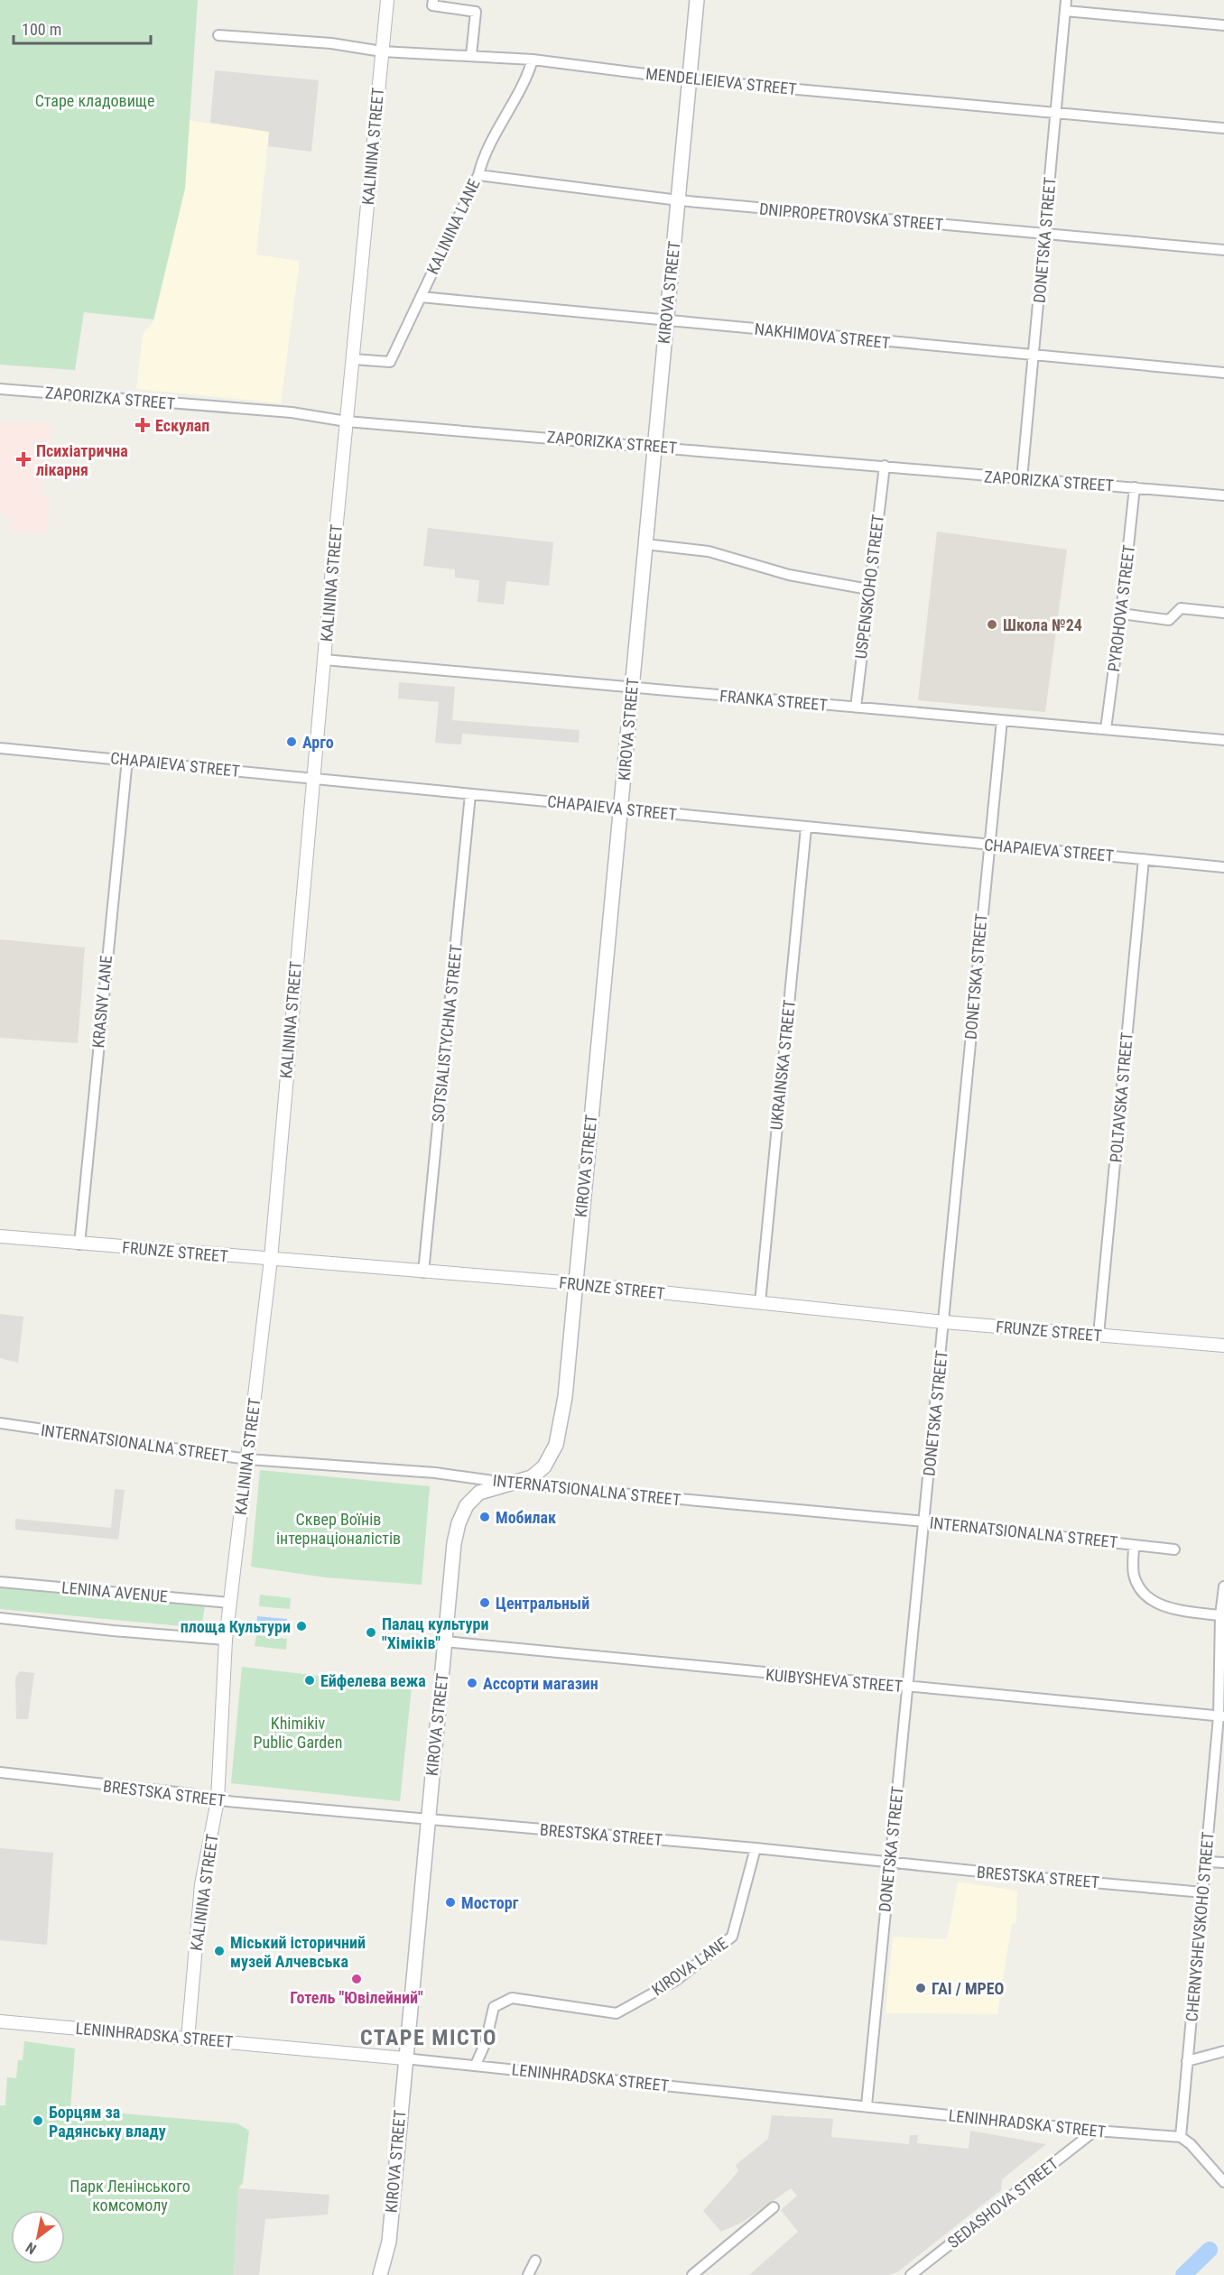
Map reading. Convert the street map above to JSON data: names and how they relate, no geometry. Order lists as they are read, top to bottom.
{
  "streets": {
    "main road": ["KIROVA STREET"],
    "street": [
      "MENDELIEIEVA STREET",
      "KALININA STREET",
      "DNIPROPETROVSKA STREET",
      "KALININA LANE",
      "DONETSKA STREET",
      "NAKHIMOVA STREET",
      "ZAPORIZKA STREET",
      "USPENSKOHO STREET",
      "PYROHOVA STREET",
      "FRANKA STREET",
      "CHAPAIEVA STREET",
      "KRASNY LANE",
      "SOTSIALISTYCHNA STREET",
      "UKRAINSKA STREET",
      "POLTAVSKA STREET",
      "FRUNZE STREET",
      "INTERNATSIONALNA STREET",
      "LENINA AVENUE",
      "KUIBYSHEVA STREET",
      "BRESTSKA STREET",
      "CHERNYSHEVSKOHO STREET",
      "KIROVA LANE",
      "LENINHRADSKA STREET",
      "SEDASHOVA STREET"
    ]
  },
  "crossings": [
    ["MENDELIEIEVA STREET", "KALININA STREET"],
    ["MENDELIEIEVA STREET", "KALININA LANE"],
    ["MENDELIEIEVA STREET", "DONETSKA STREET"],
    ["MENDELIEIEVA STREET", "KIROVA STREET"],
    ["KALININA STREET", "KALININA LANE"],
    ["KALININA STREET", "ZAPORIZKA STREET"],
    ["KALININA STREET", "FRANKA STREET"],
    ["KALININA STREET", "CHAPAIEVA STREET"],
    ["KALININA STREET", "FRUNZE STREET"],
    ["KALININA STREET", "INTERNATSIONALNA STREET"],
    ["KALININA STREET", "LENINA AVENUE"],
    ["KALININA STREET", "BRESTSKA STREET"],
    ["KALININA STREET", "LENINHRADSKA STREET"],
    ["DNIPROPETROVSKA STREET", "KALININA LANE"],
    ["DNIPROPETROVSKA STREET", "DONETSKA STREET"],
    ["DNIPROPETROVSKA STREET", "KIROVA STREET"],
    ["KALININA LANE", "NAKHIMOVA STREET"],
    ["DONETSKA STREET", "NAKHIMOVA STREET"],
    ["DONETSKA STREET", "ZAPORIZKA STREET"],
    ["DONETSKA STREET", "FRANKA STREET"],
    ["DONETSKA STREET", "CHAPAIEVA STREET"],
    ["DONETSKA STREET", "FRUNZE STREET"],
    ["DONETSKA STREET", "INTERNATSIONALNA STREET"],
    ["DONETSKA STREET", "KUIBYSHEVA STREET"],
    ["DONETSKA STREET", "BRESTSKA STREET"],
    ["DONETSKA STREET", "LENINHRADSKA STREET"],
    ["KIROVA STREET", "NAKHIMOVA STREET"],
    ["KIROVA STREET", "ZAPORIZKA STREET"],
    ["KIROVA STREET", "FRANKA STREET"],
    ["KIROVA STREET", "CHAPAIEVA STREET"],
    ["KIROVA STREET", "FRUNZE STREET"],
    ["KIROVA STREET", "INTERNATSIONALNA STREET"],
    ["KIROVA STREET", "KUIBYSHEVA STREET"],
    ["KIROVA STREET", "BRESTSKA STREET"],
    ["KIROVA STREET", "LENINHRADSKA STREET"],
    ["ZAPORIZKA STREET", "USPENSKOHO STREET"],
    ["ZAPORIZKA STREET", "PYROHOVA STREET"],
    ["USPENSKOHO STREET", "FRANKA STREET"],
    ["PYROHOVA STREET", "FRANKA STREET"],
    ["CHAPAIEVA STREET", "KRASNY LANE"],
    ["CHAPAIEVA STREET", "SOTSIALISTYCHNA STREET"],
    ["CHAPAIEVA STREET", "UKRAINSKA STREET"],
    ["CHAPAIEVA STREET", "POLTAVSKA STREET"],
    ["KRASNY LANE", "FRUNZE STREET"],
    ["SOTSIALISTYCHNA STREET", "FRUNZE STREET"],
    ["UKRAINSKA STREET", "FRUNZE STREET"],
    ["POLTAVSKA STREET", "FRUNZE STREET"],
    ["KUIBYSHEVA STREET", "CHERNYSHEVSKOHO STREET"],
    ["BRESTSKA STREET", "CHERNYSHEVSKOHO STREET"],
    ["BRESTSKA STREET", "KIROVA LANE"],
    ["CHERNYSHEVSKOHO STREET", "LENINHRADSKA STREET"],
    ["KIROVA LANE", "LENINHRADSKA STREET"],
    ["LENINHRADSKA STREET", "SEDASHOVA STREET"]
  ],
  "districts": ["СТАРЕ МІСТО"],
  "parks": [
    "Старе кладовище",
    "Сквер Воїнів інтернаціоналістів",
    "Khimikiv Public Garden",
    "Парк Ленінського комсомолу"
  ],
  "places": {
    "health": ["Ескулап", "Психіатрична лікарня"],
    "other": [
      "Школа №24",
      "Арго",
      "Мобилак",
      "Центральный",
      "площа Культури",
      "Палац культури \"Хіміків\"",
      "Ейфелева вежа",
      "Ассорти магазин",
      "Мосторг",
      "Міський історичний музей Алчевська",
      "Готель \"Ювілейний\"",
      "ГАІ / МРЕО",
      "Борцям за Радянську владу"
    ]
  },
  "scale_bar": "100 m",
  "north": "bottom left"
}
